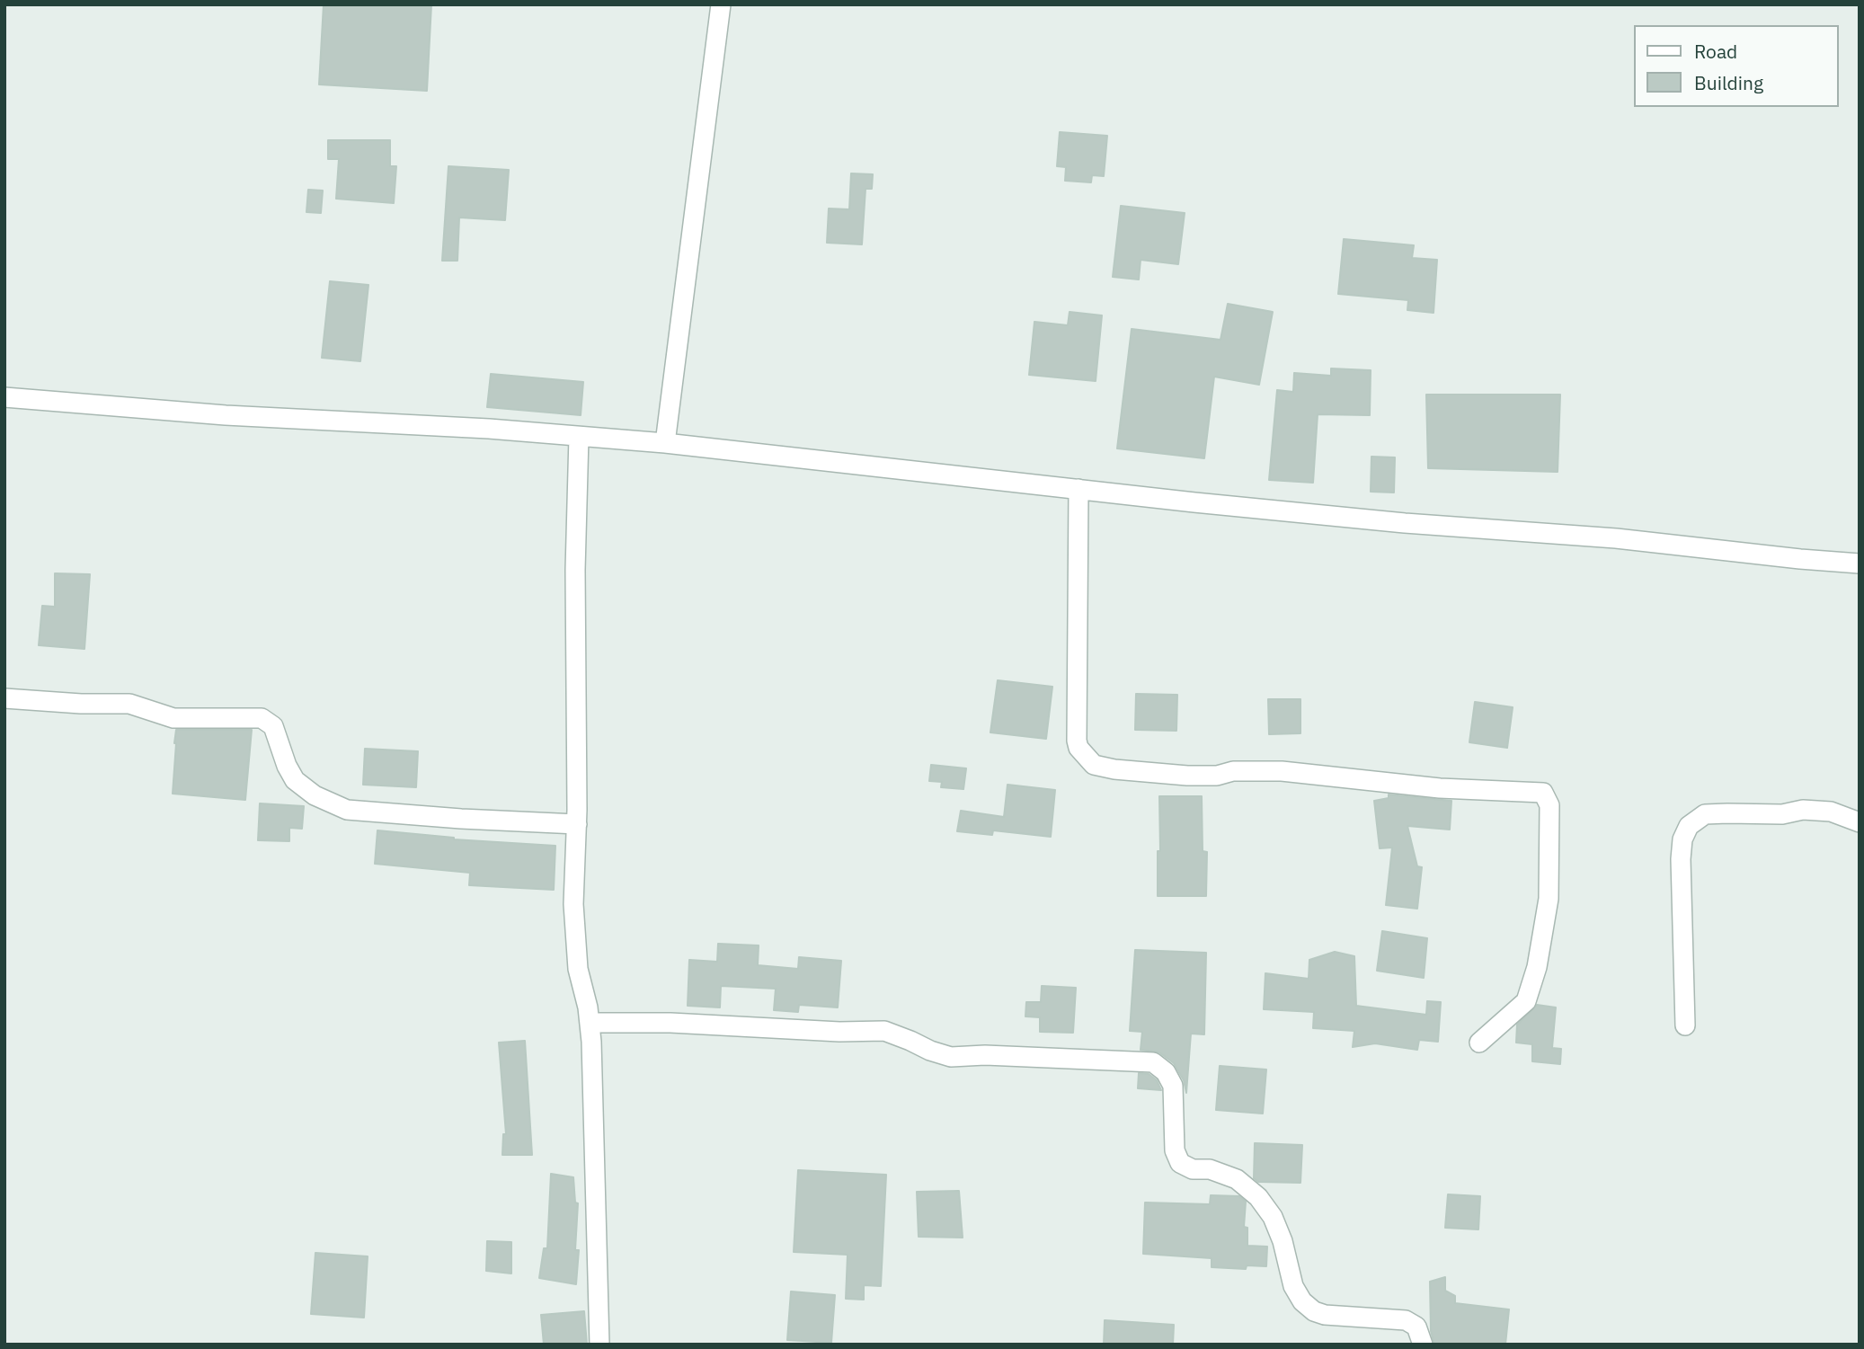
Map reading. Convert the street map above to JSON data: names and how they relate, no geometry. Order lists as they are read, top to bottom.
{
  "legend": ["Road", "Building"]
}
